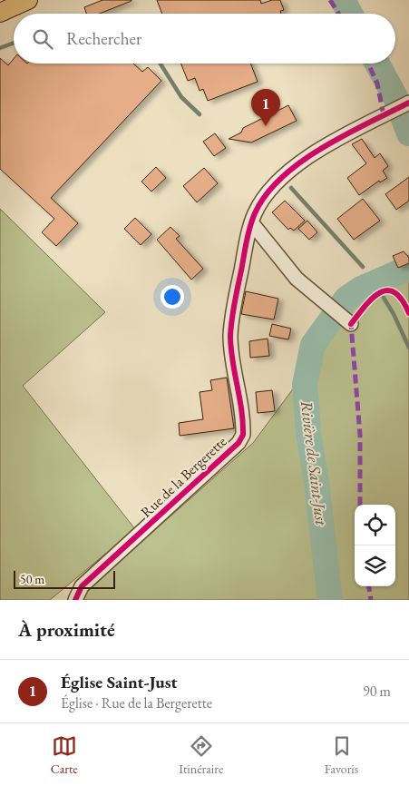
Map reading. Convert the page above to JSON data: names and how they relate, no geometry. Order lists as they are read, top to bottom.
{
  "streets": {
    "street": ["Rue de la Bergerette"]
  },
  "water": ["Rivière de Saint-Just"],
  "scale_bar": "50 m",
  "page": {
    "search": "Rechercher",
    "pins": "1",
    "scale": "50 m",
    "heading": "À proximité",
    "list": [
      {
        "mark": "1",
        "name": "Église Saint-Just",
        "note": "Église · Rue de la Bergerette",
        "value": "90 m"
      }
    ],
    "nav": ["Carte", "Itinéraire", "Favoris"]
  }
}
